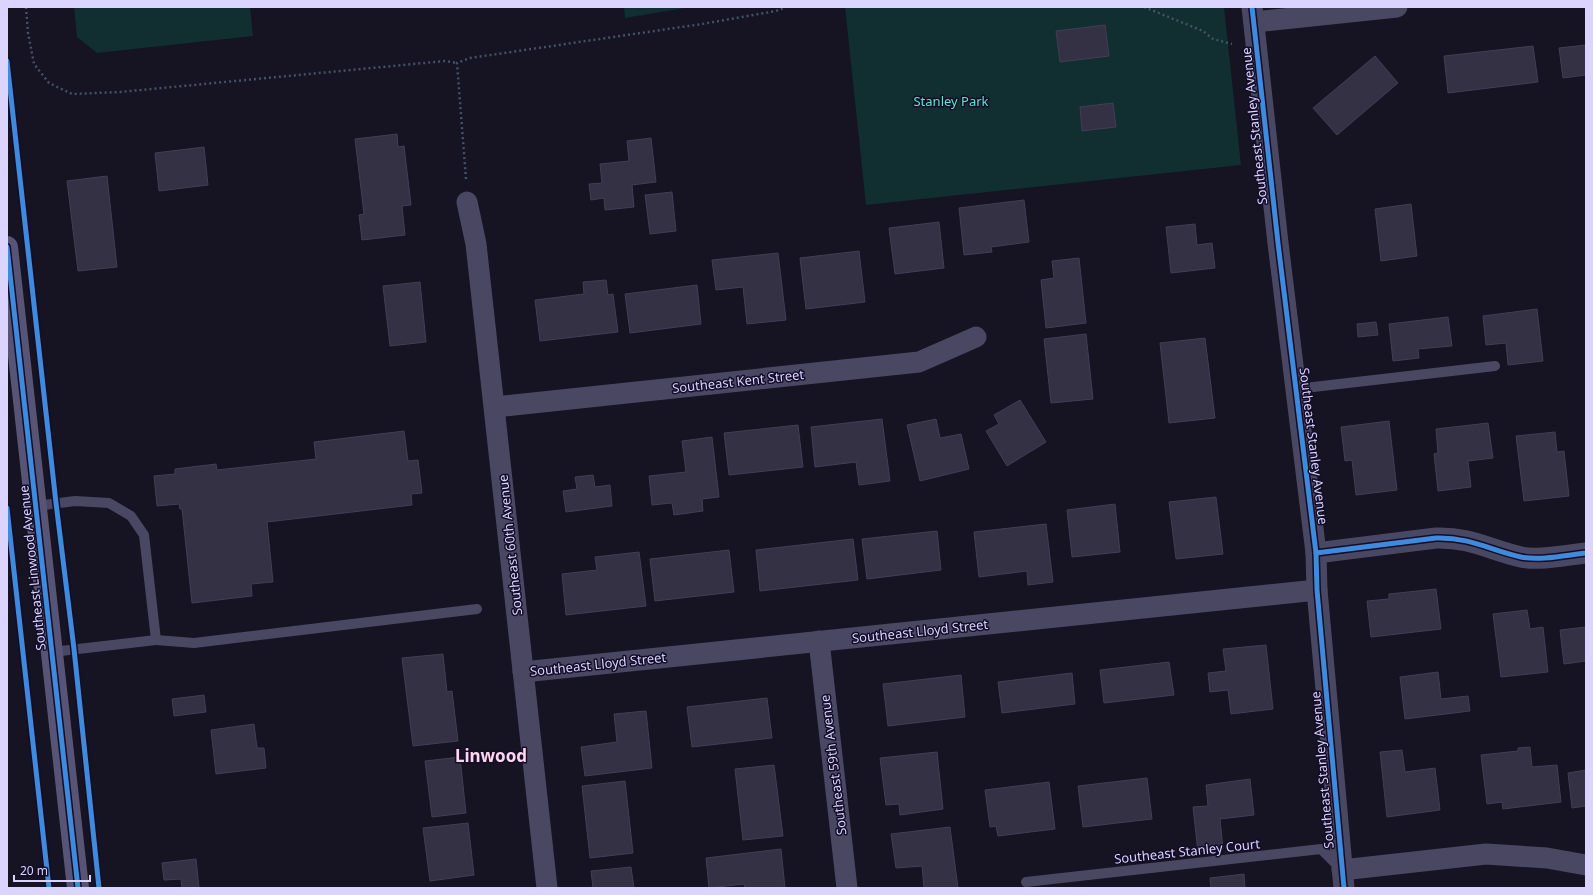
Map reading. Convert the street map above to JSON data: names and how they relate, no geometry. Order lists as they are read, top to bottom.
{
  "streets": {
    "main road": ["Southeast Linwood Avenue"],
    "street": [
      "Southeast Stanley Avenue",
      "Southeast Kent Street",
      "Southeast 60th Avenue",
      "Southeast Lloyd Street",
      "Southeast 59th Avenue"
    ],
    "lane": ["Southeast Stanley Court"]
  },
  "crossings": [
    ["Southeast Stanley Avenue", "Southeast Lloyd Street"],
    ["Southeast Stanley Avenue", "Southeast Stanley Court"],
    ["Southeast Kent Street", "Southeast 60th Avenue"],
    ["Southeast 60th Avenue", "Southeast Lloyd Street"],
    ["Southeast Lloyd Street", "Southeast 59th Avenue"]
  ],
  "districts": ["Linwood"],
  "parks": ["Stanley Park"],
  "scale_bar": "20 m"
}
